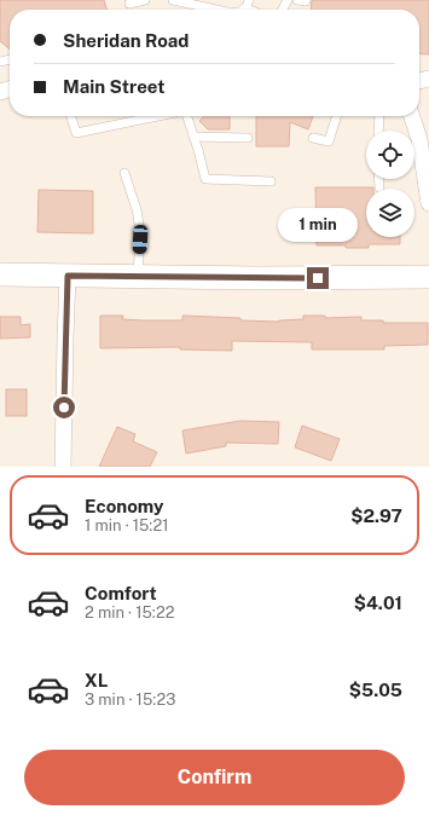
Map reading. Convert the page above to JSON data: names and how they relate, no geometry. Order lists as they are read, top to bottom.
{
  "page": {
    "banner": ["Sheridan Road", "Main Street"],
    "bubble": "1 min",
    "list": [
      {
        "name": "Economy",
        "note": "1 min · 15:21",
        "value": "$2.97"
      },
      {
        "name": "Comfort",
        "note": "2 min · 15:22",
        "value": "$4.01"
      },
      {
        "name": "XL",
        "note": "3 min · 15:23",
        "value": "$5.05"
      }
    ],
    "buttons": "Confirm"
  }
}
